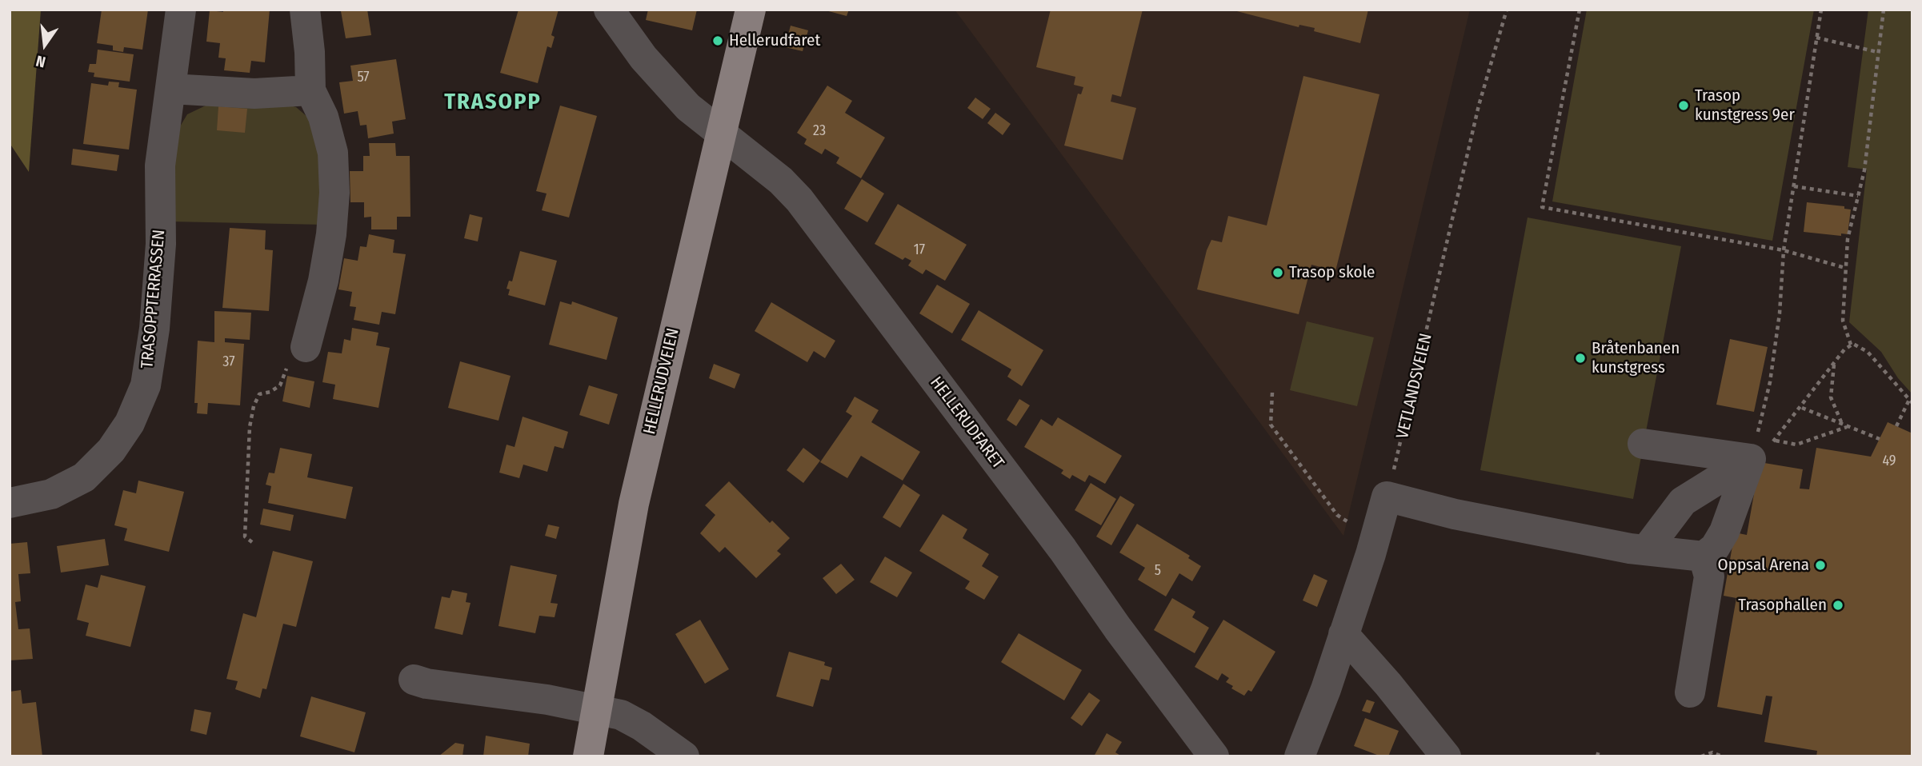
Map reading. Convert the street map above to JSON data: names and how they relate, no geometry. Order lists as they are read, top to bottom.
{
  "streets": {
    "main road": ["HELLERUDVEIEN"],
    "street": ["TRASOPPTERRASSEN", "HELLERUDFARET"],
    "path": ["VETLANDSVEIEN"]
  },
  "crossings": [
    ["HELLERUDVEIEN", "HELLERUDFARET"]
  ],
  "districts": ["TRASOPP"],
  "places": [
    "Hellerudfaret",
    "Trasop kunstgress 9er",
    "Trasop skole",
    "Bråtenbanen kunstgress",
    "Oppsal Arena",
    "Trasophallen"
  ],
  "house_numbers": [
    "57",
    "23",
    "17",
    "37",
    "49",
    "5"
  ],
  "north": "bottom"
}
